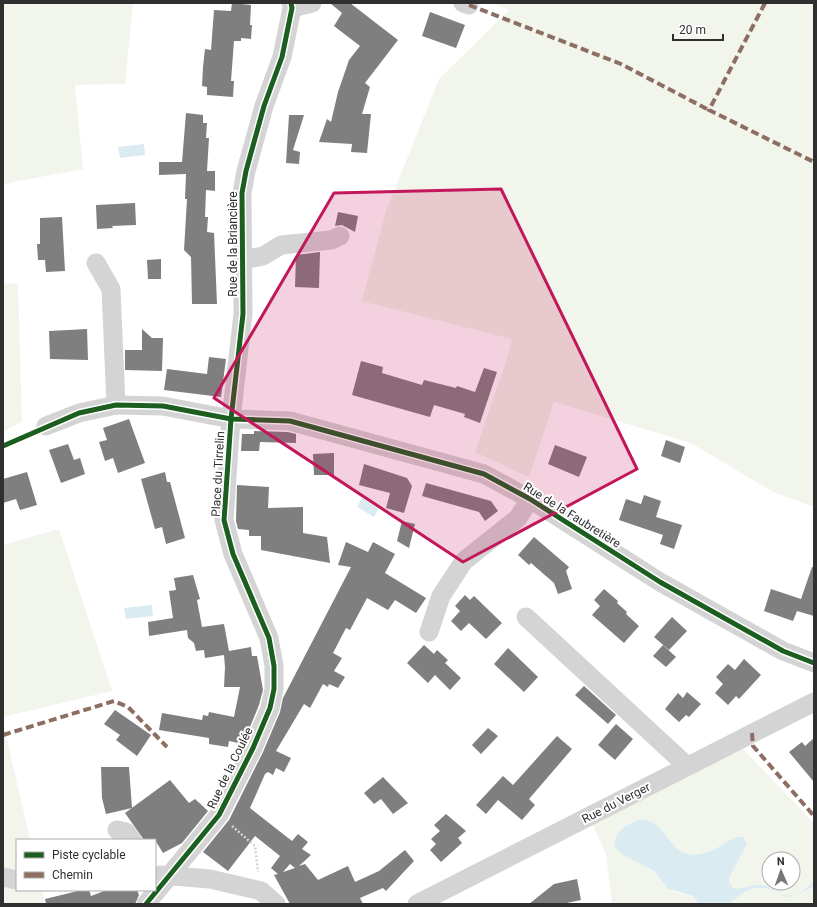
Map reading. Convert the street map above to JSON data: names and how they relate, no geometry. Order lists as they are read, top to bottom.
{
  "streets": {
    "street": [
      "Rue de la Briancière",
      "Place du Tirrelin",
      "Rue de la Faubretière",
      "Rue de la Coulée",
      "Rue du Verger"
    ]
  },
  "crossings": [
    ["Rue de la Briancière", "Place du Tirrelin"],
    ["Rue de la Briancière", "Rue de la Faubretière"],
    ["Place du Tirrelin", "Rue de la Faubretière"],
    ["Place du Tirrelin", "Rue de la Coulée"]
  ],
  "legend": ["Piste cyclable", "Chemin"],
  "scale_bar": "20 m",
  "north": "top"
}
